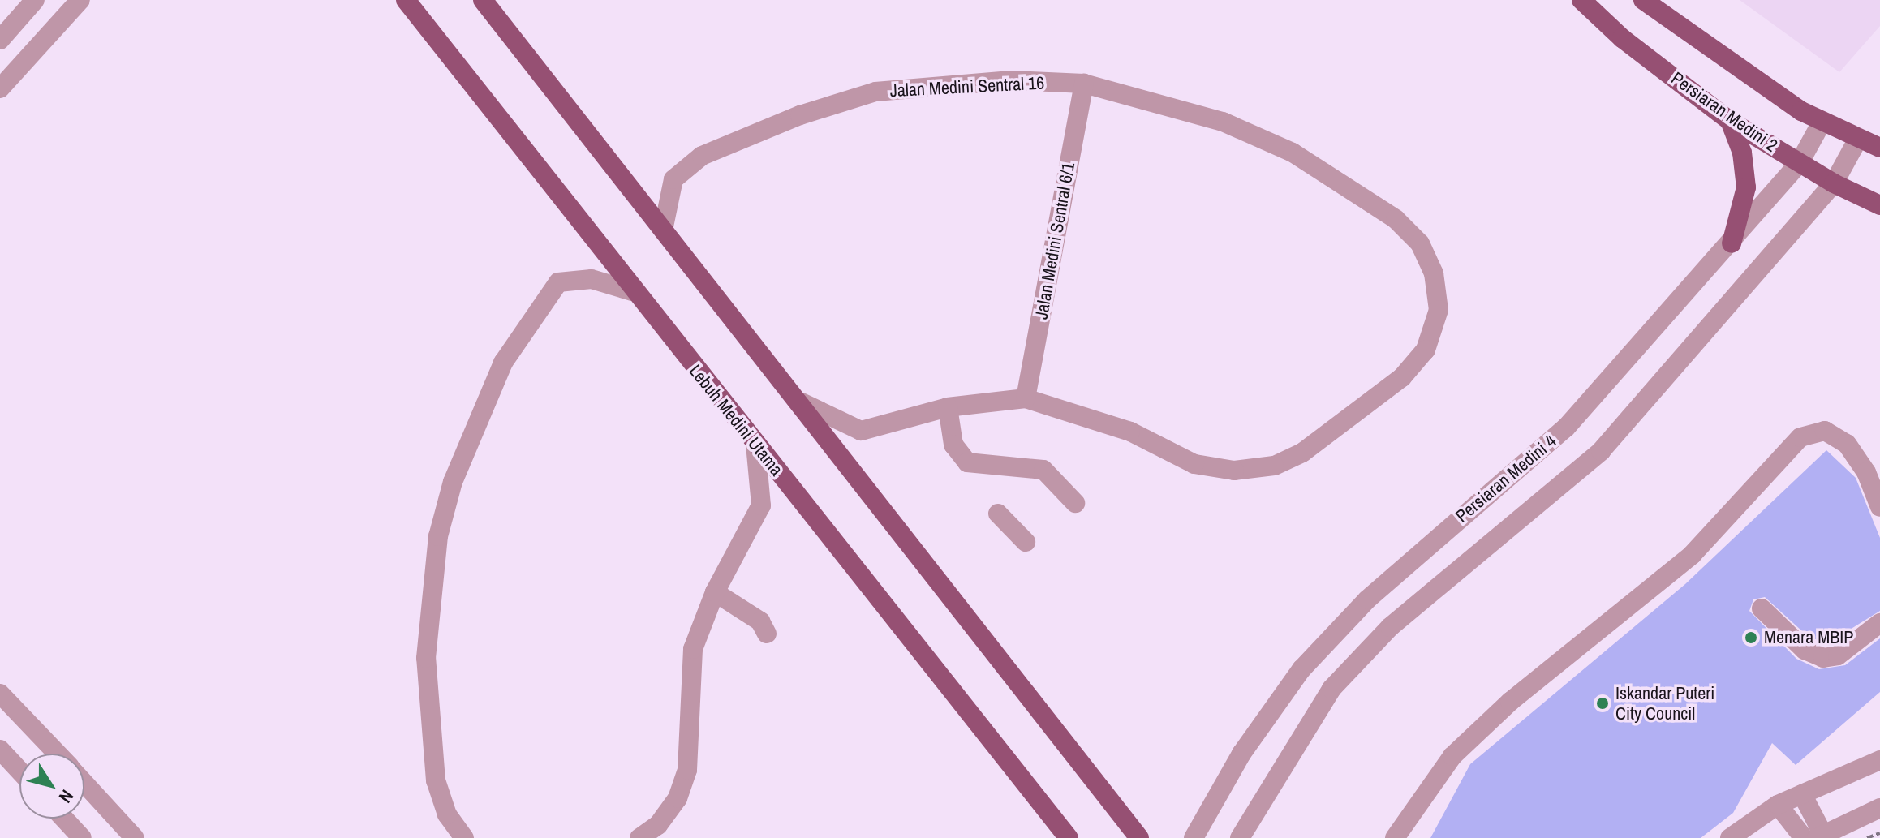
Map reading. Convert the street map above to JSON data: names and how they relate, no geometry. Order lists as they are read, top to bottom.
{
  "streets": {
    "main road": ["Persiaran Medini 2", "Lebuh Medini Utama"],
    "street": ["Jalan Medini Sentral 16", "Jalan Medini Sentral 6/1", "Persiaran Medini 4"]
  },
  "crossings": [
    ["Jalan Medini Sentral 16", "Jalan Medini Sentral 6/1"],
    ["Persiaran Medini 2", "Persiaran Medini 4"]
  ],
  "places": ["Menara MBIP", "Iskandar Puteri City Council"],
  "north": "bottom right"
}
